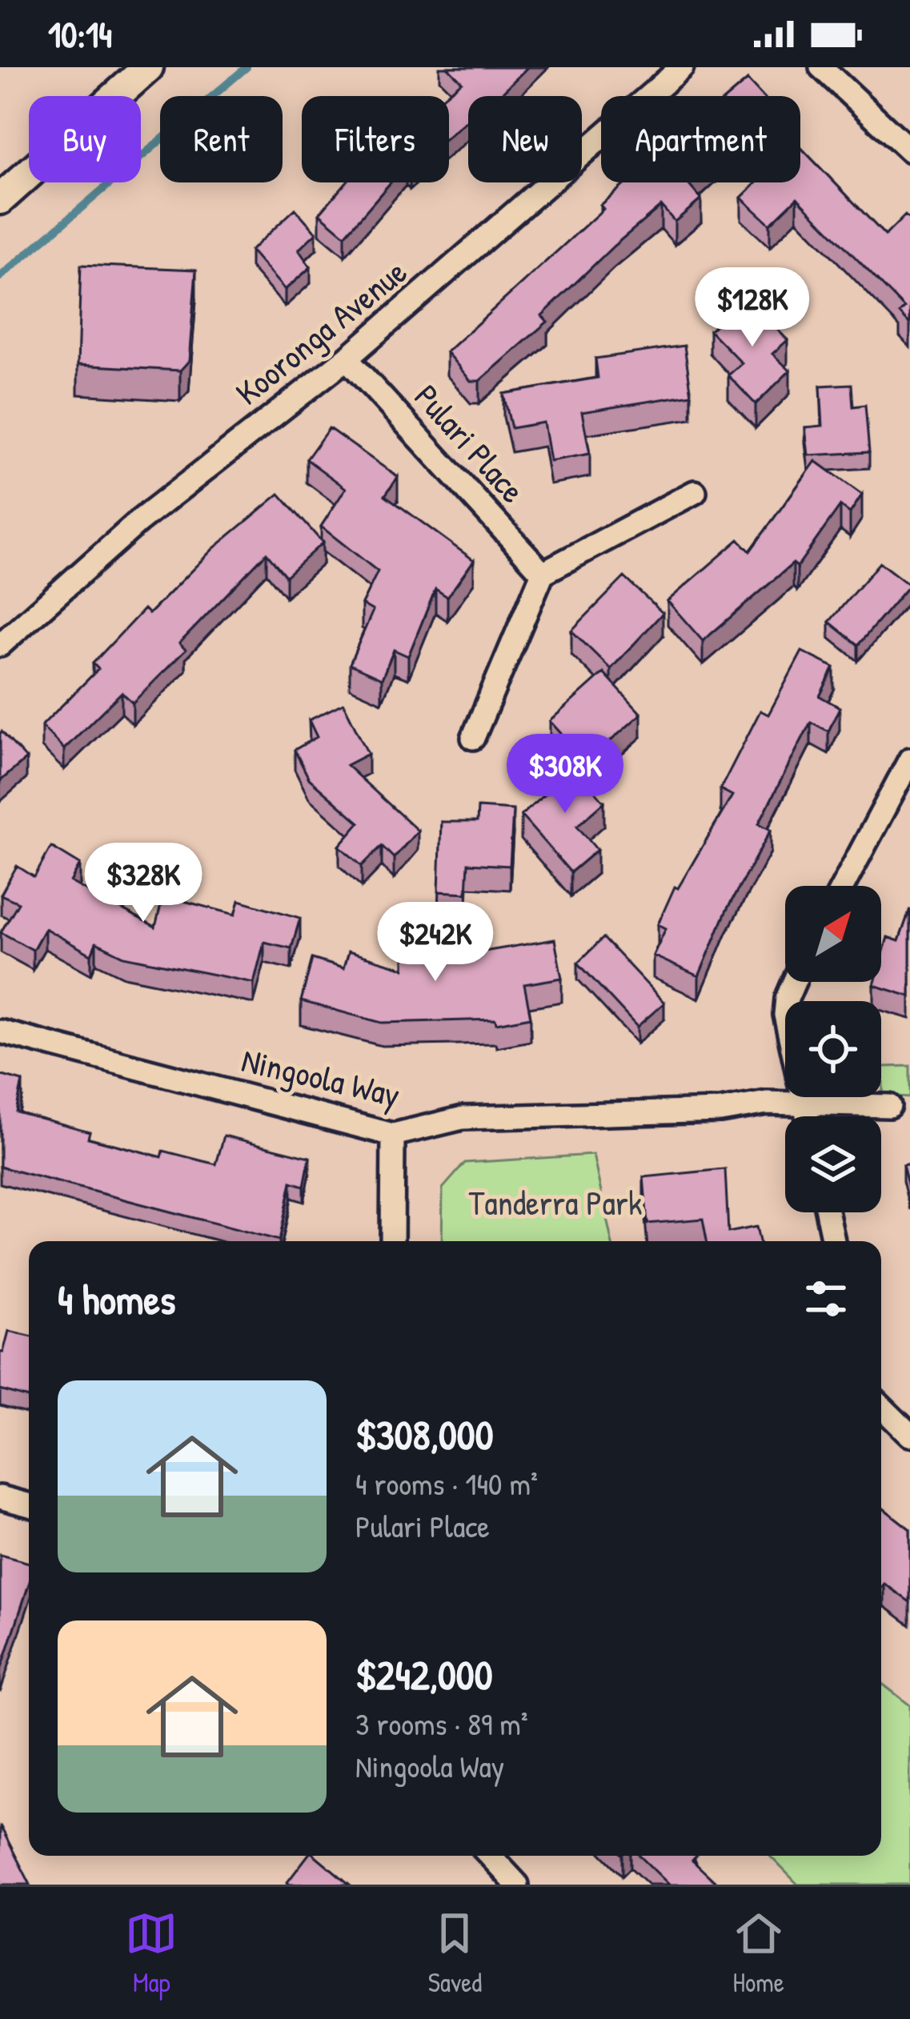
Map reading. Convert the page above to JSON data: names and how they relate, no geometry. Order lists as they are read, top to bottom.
{
  "streets": {
    "street": ["Kooronga Avenue", "Pulari Place", "Ningoola Way"]
  },
  "crossings": [
    ["Kooronga Avenue", "Pulari Place"]
  ],
  "parks": ["Tanderra Park"],
  "north": "top right",
  "page": {
    "status": "10:14",
    "chip": [
      "Buy",
      "Rent",
      "Filters",
      "New",
      "Apartment"
    ],
    "price": [
      "$128K",
      "$308K",
      "$328K",
      "$242K"
    ],
    "heading": "4 homes",
    "list": [
      {
        "name": "$308,000",
        "note": "4 rooms · 140 m² · Pulari Place"
      },
      {
        "name": "$242,000",
        "note": "3 rooms · 89 m² · Ningoola Way"
      }
    ],
    "tabs": ["Map", "Saved", "Home"]
  }
}
